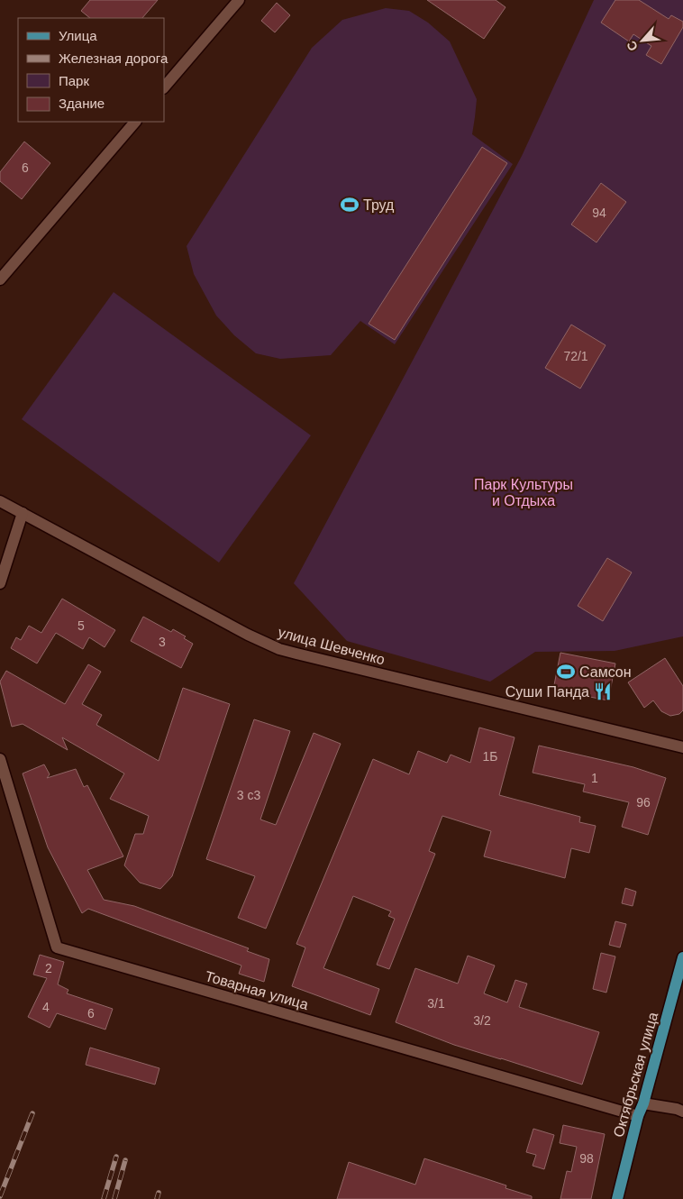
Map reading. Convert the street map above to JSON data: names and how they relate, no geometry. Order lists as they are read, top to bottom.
{
  "streets": {
    "main road": ["Октябрьская улица"],
    "street": ["улица Шевченко", "Товарная улица"]
  },
  "crossings": [
    ["Товарная улица", "Октябрьская улица"]
  ],
  "parks": ["Парк Культуры и Отдыха"],
  "places": {
    "sports": ["Труд", "Самсон"],
    "restaurant": ["Суши Панда"]
  },
  "house_numbers": [
    "6",
    "94",
    "72/1",
    "5",
    "3",
    "1Б",
    "1",
    "3 с3",
    "96",
    "2",
    "3/1",
    "4",
    "6",
    "3/2",
    "98"
  ],
  "legend": [
    "Улица",
    "Железная дорога",
    "Парк",
    "Здание"
  ],
  "north": "bottom left"
}
